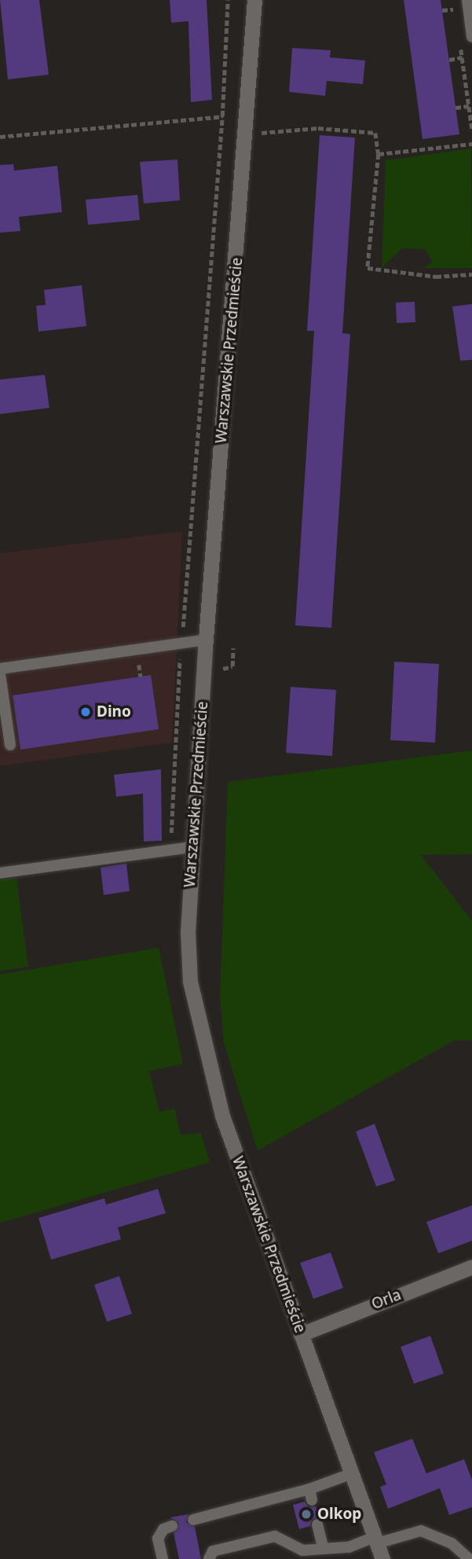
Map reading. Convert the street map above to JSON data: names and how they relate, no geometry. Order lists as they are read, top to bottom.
{
  "streets": {
    "street": ["Warszawskie Przedmieście", "Orla"]
  },
  "crossings": [
    ["Warszawskie Przedmieście", "Orla"]
  ],
  "places": ["Dino", "Olkop"]
}
